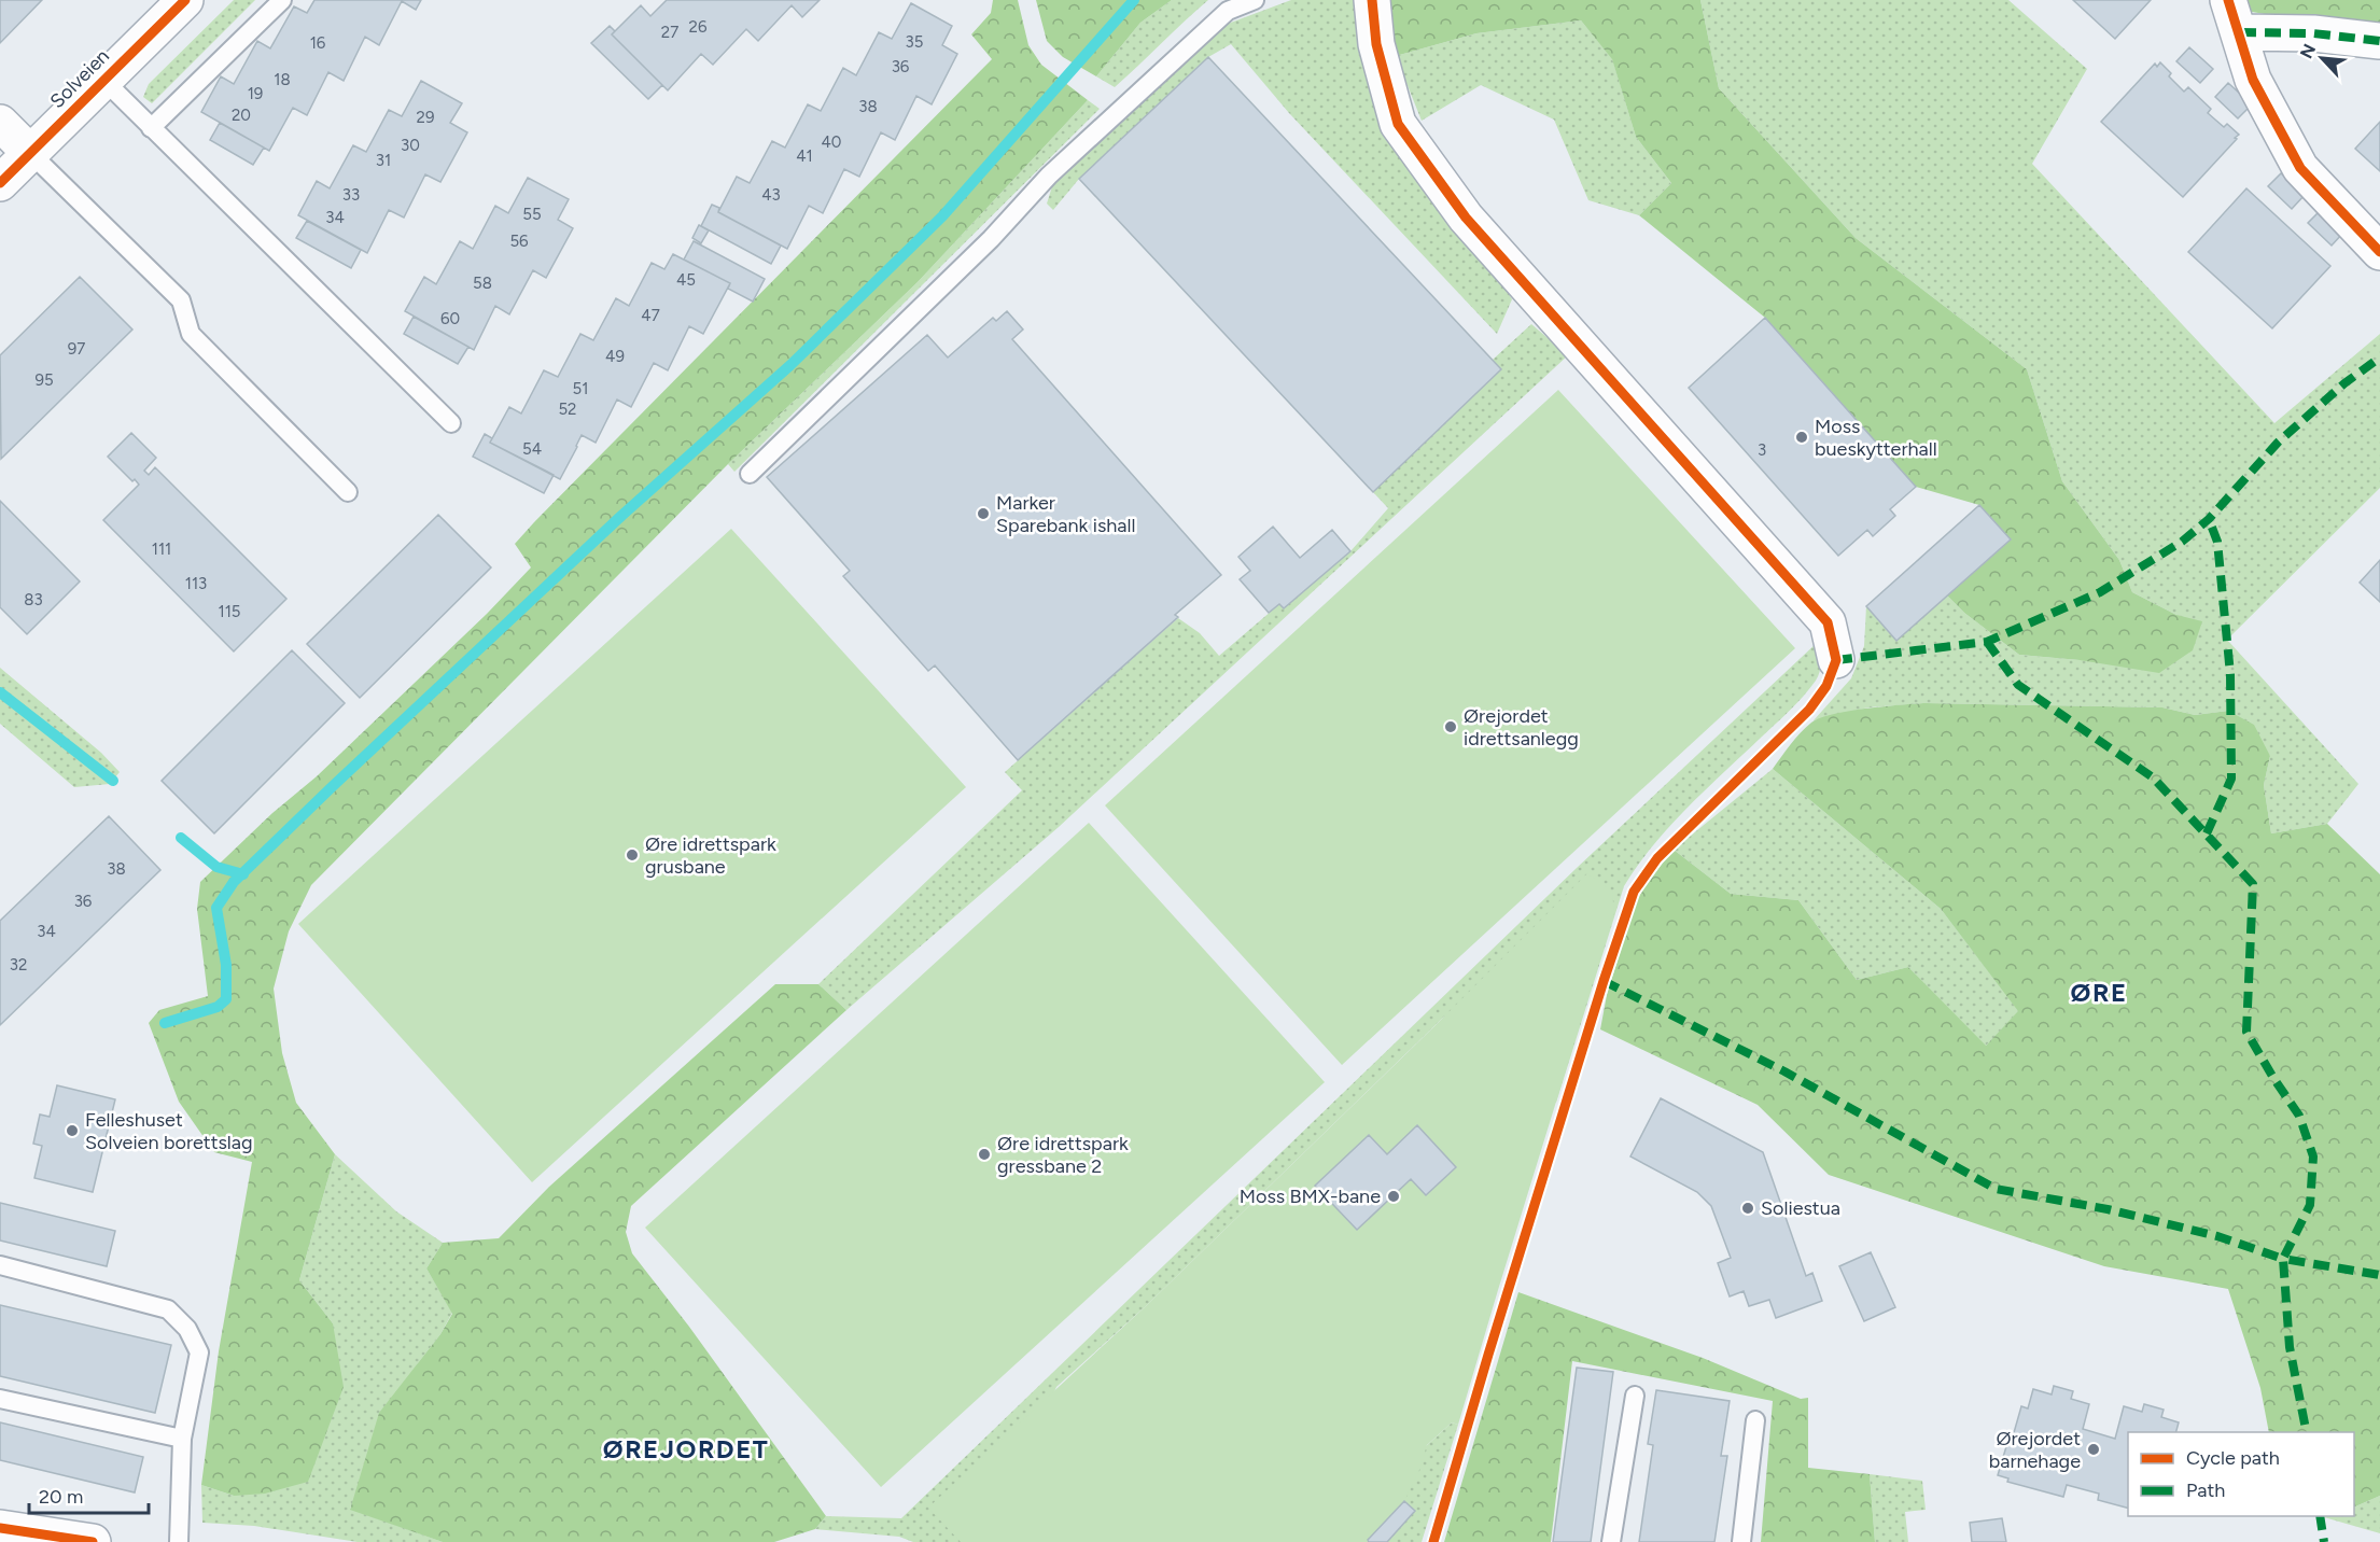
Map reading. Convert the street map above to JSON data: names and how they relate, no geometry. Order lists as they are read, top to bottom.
{
  "streets": {
    "street": ["Solveien"]
  },
  "districts": ["ØRE", "ØREJORDET"],
  "places": [
    "Moss bueskytterhall",
    "Marker Sparebank ishall",
    "Ørejordet idrettsanlegg",
    "Øre idrettspark grusbane",
    "Felleshuset Solveien borettslag",
    "Øre idrettspark gressbane 2",
    "Moss BMX-bane",
    "Soliestua",
    "Ørejordet barnehage"
  ],
  "house_numbers": [
    "26",
    "27",
    "35",
    "16",
    "36",
    "18",
    "19",
    "38",
    "20",
    "29",
    "40",
    "30",
    "41",
    "31",
    "33",
    "43",
    "55",
    "34",
    "56",
    "45",
    "58",
    "47",
    "60",
    "97",
    "49",
    "95",
    "51",
    "52",
    "54",
    "3",
    "111",
    "113",
    "83",
    "115",
    "38",
    "36",
    "34",
    "32"
  ],
  "legend": ["Cycle path", "Path"],
  "scale_bar": "20 m",
  "north": "top left"
}
